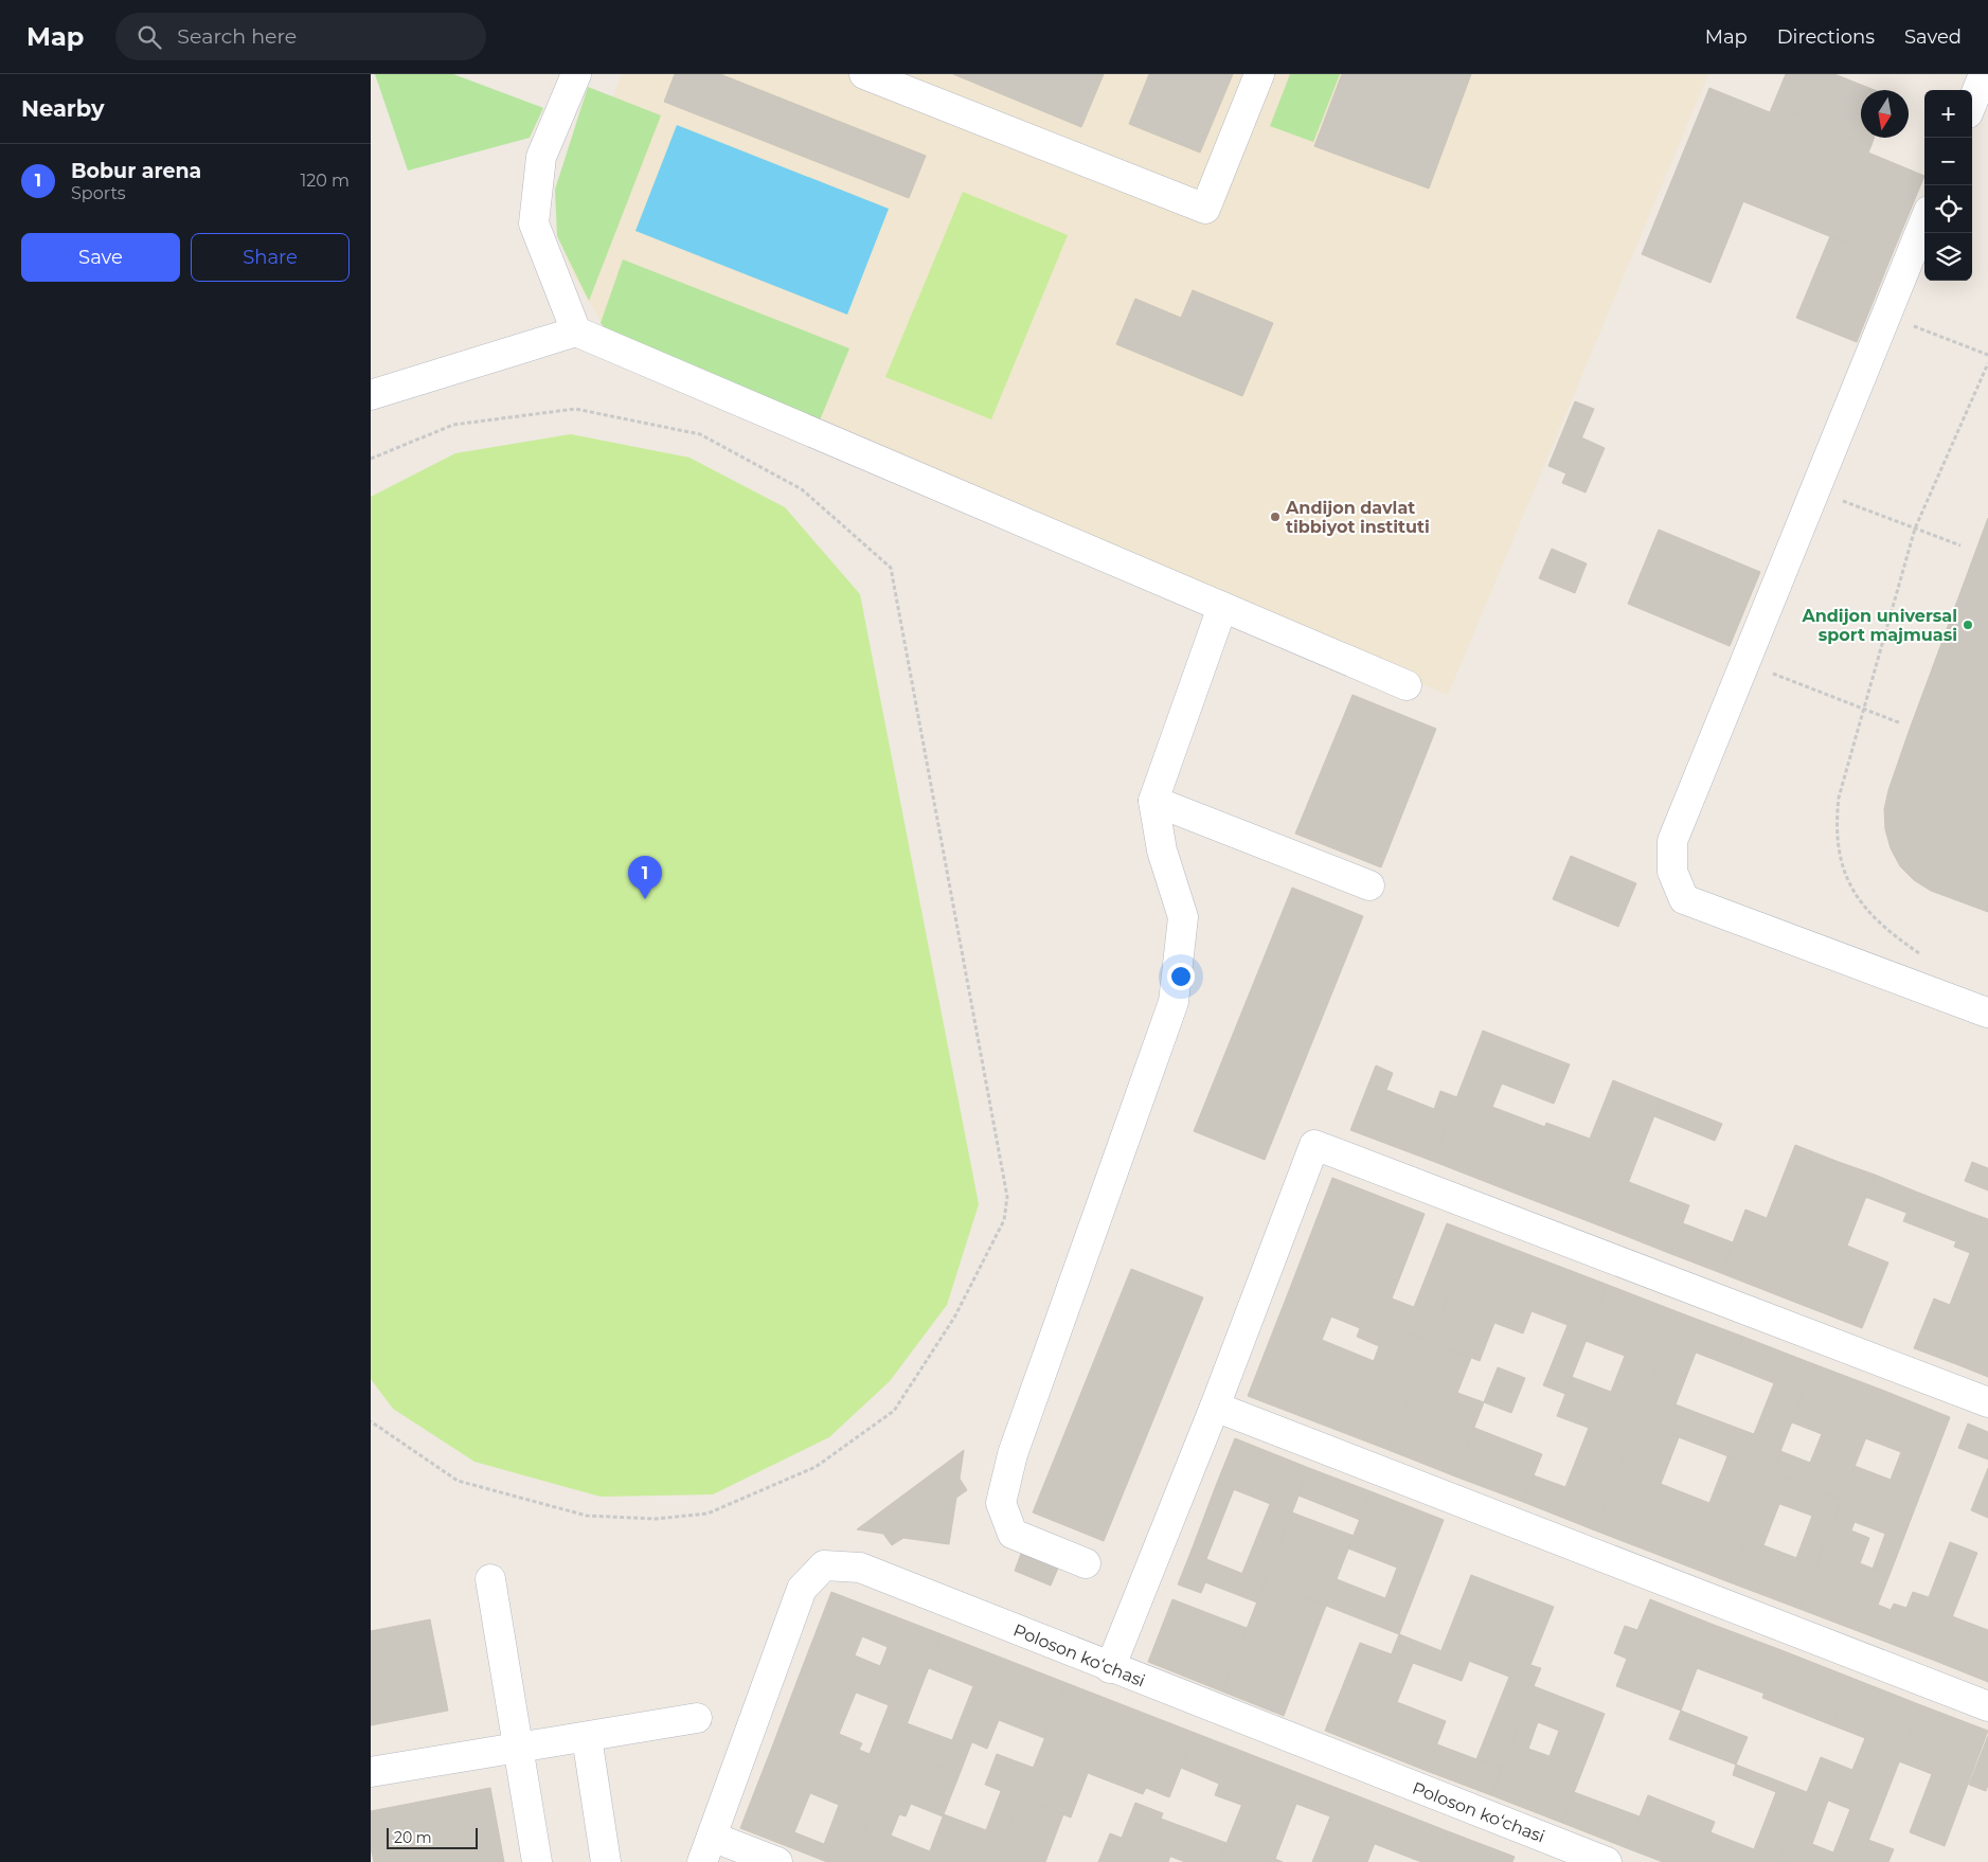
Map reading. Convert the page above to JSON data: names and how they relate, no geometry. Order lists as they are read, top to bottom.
{
  "streets": {
    "street": ["Poloson koʻchasi"]
  },
  "places": ["Andijon davlat tibbiyot instituti", "Andijon universal sport majmuasi"],
  "scale_bar": "20 m",
  "north": "bottom",
  "page": {
    "header": "Map",
    "search": "Search here",
    "nav": ["Map", "Directions", "Saved"],
    "heading": "Nearby",
    "map_buttons": ["+", "−"],
    "list": [
      {
        "mark": "1",
        "name": "Bobur arena",
        "note": "Sports",
        "value": "120 m"
      }
    ],
    "buttons": ["Save", "Share"],
    "pins": "1",
    "scale": "20 m"
  }
}
